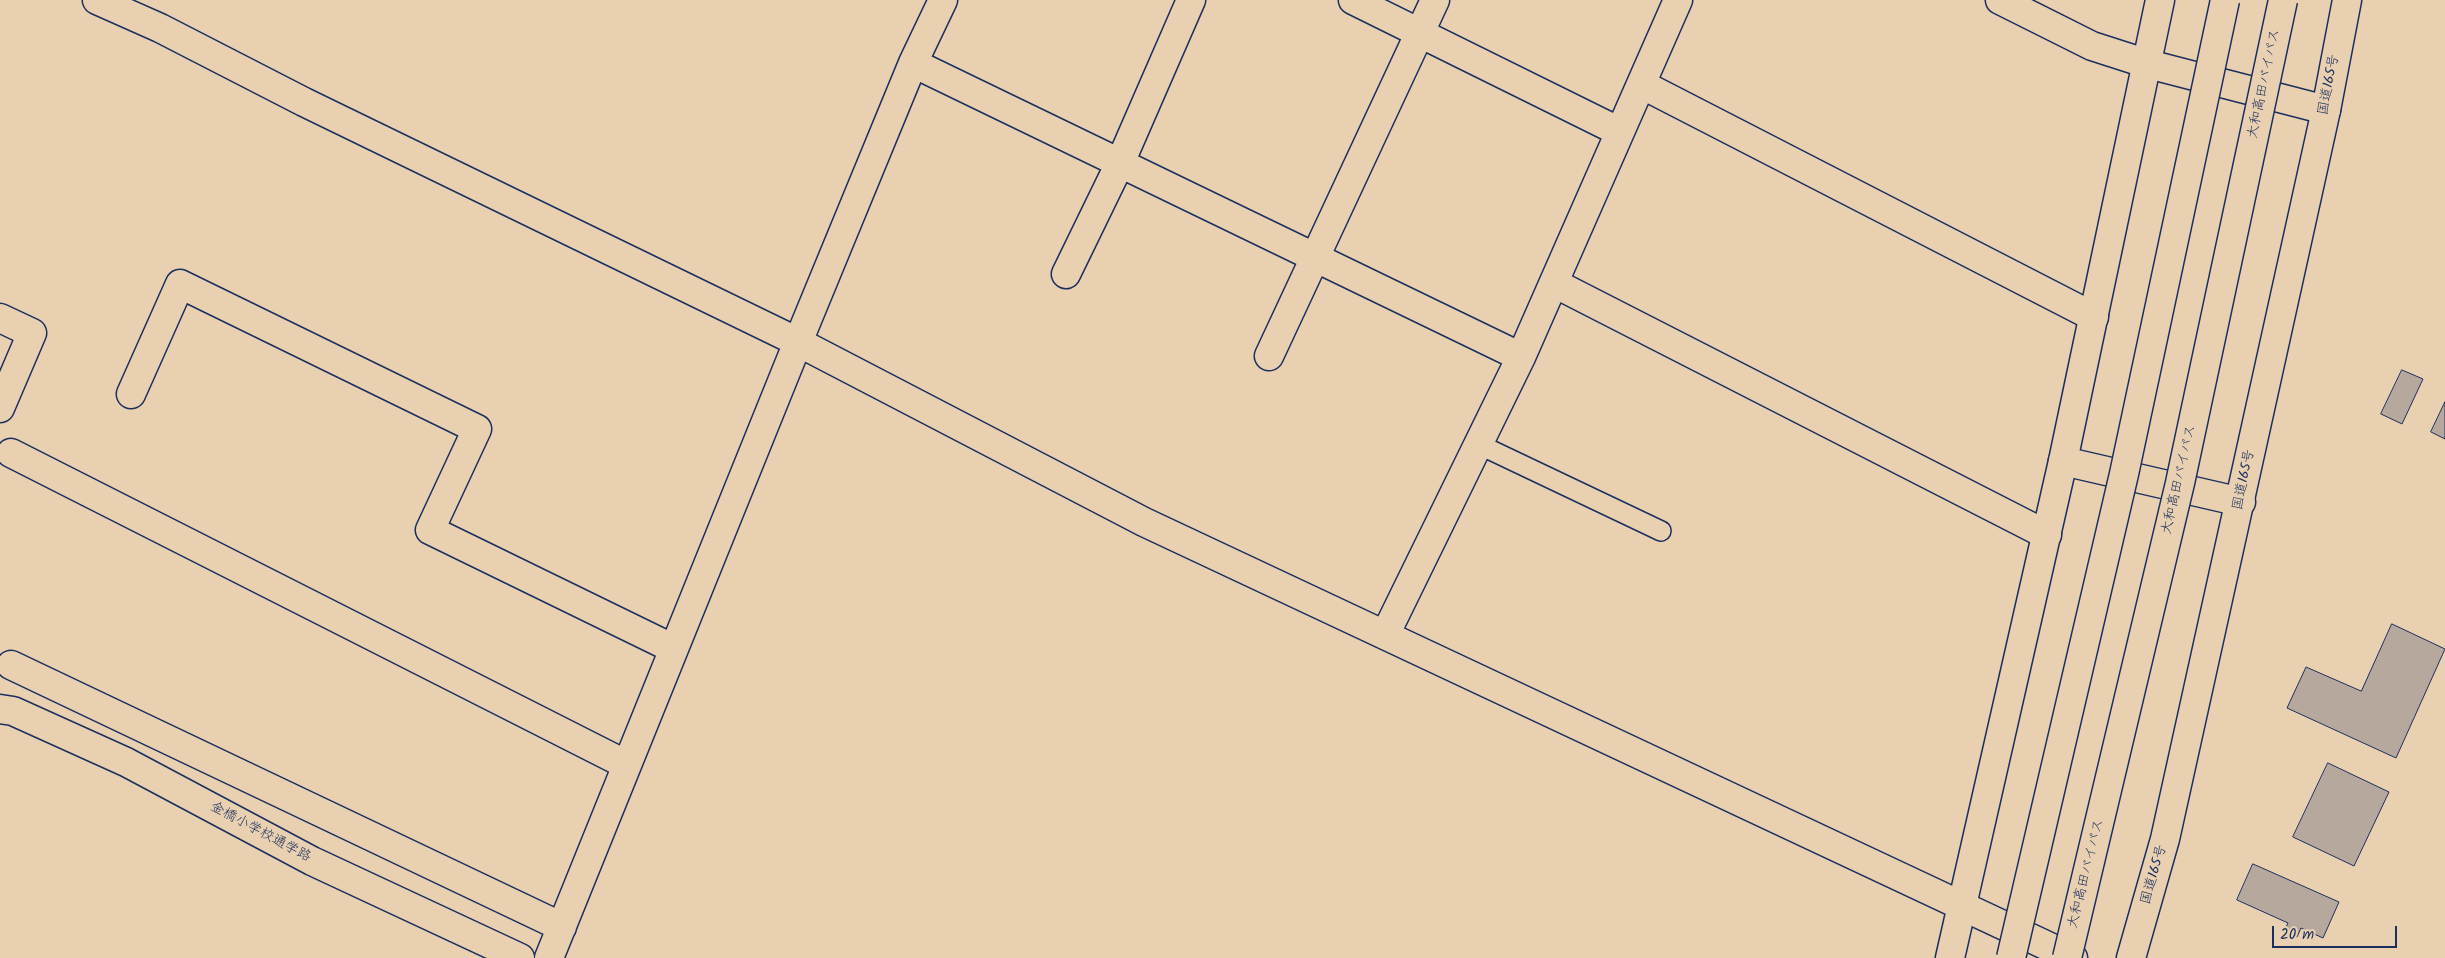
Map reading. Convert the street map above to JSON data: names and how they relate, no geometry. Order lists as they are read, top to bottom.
{
  "streets": {
    "main road": ["大和高田バイパス", "国道165号", "金橋小学校通学路"]
  },
  "scale_bar": "20 m"
}
